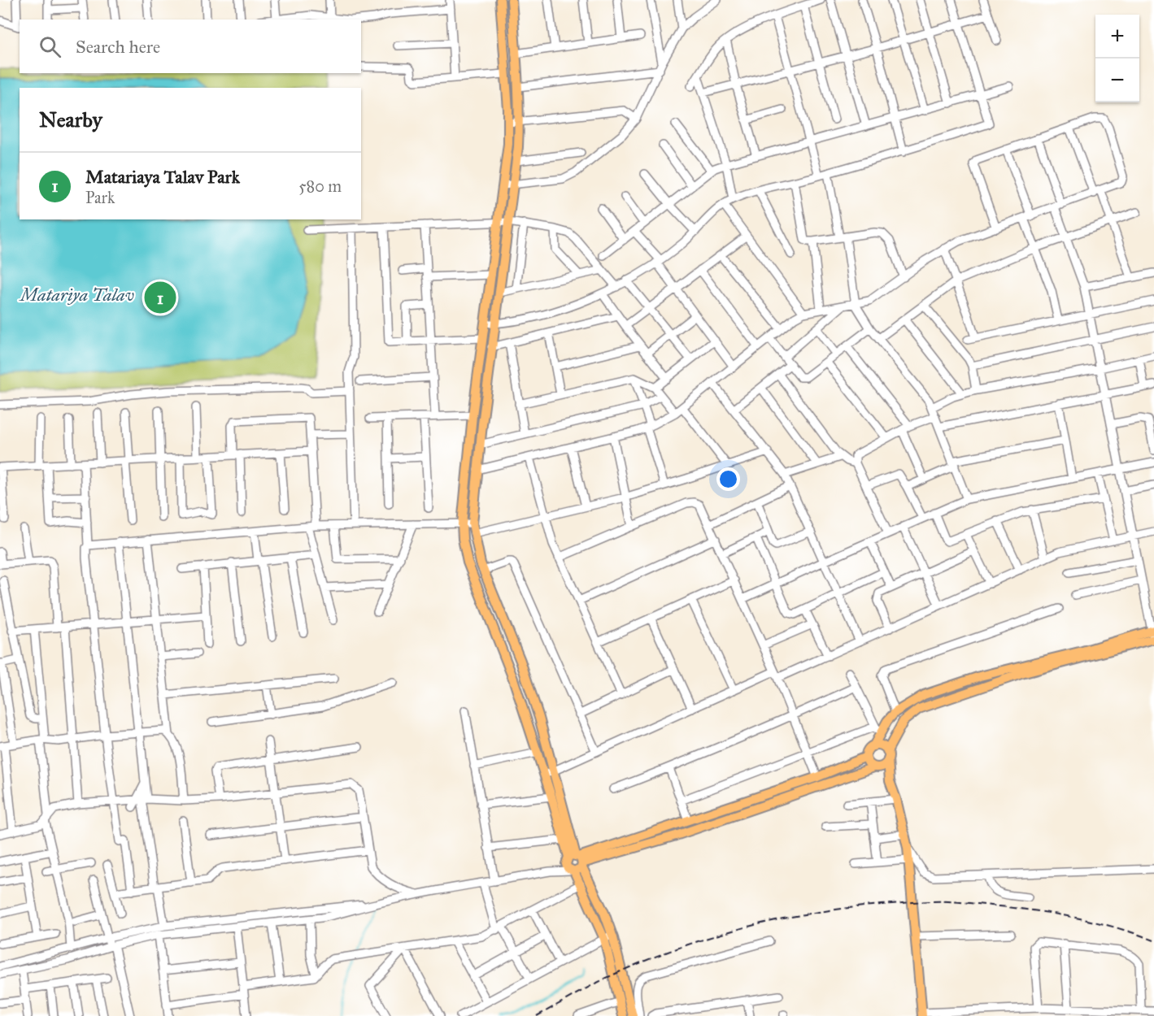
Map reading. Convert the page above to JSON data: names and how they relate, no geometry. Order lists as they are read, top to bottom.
{
  "water": ["Matariya Talav"],
  "page": {
    "map_buttons": ["+", "−"],
    "search": "Search here",
    "heading": "Nearby",
    "list": [
      {
        "mark": "1",
        "name": "Matariaya Talav Park",
        "note": "Park",
        "value": "580 m"
      }
    ],
    "pins": "1"
  }
}
